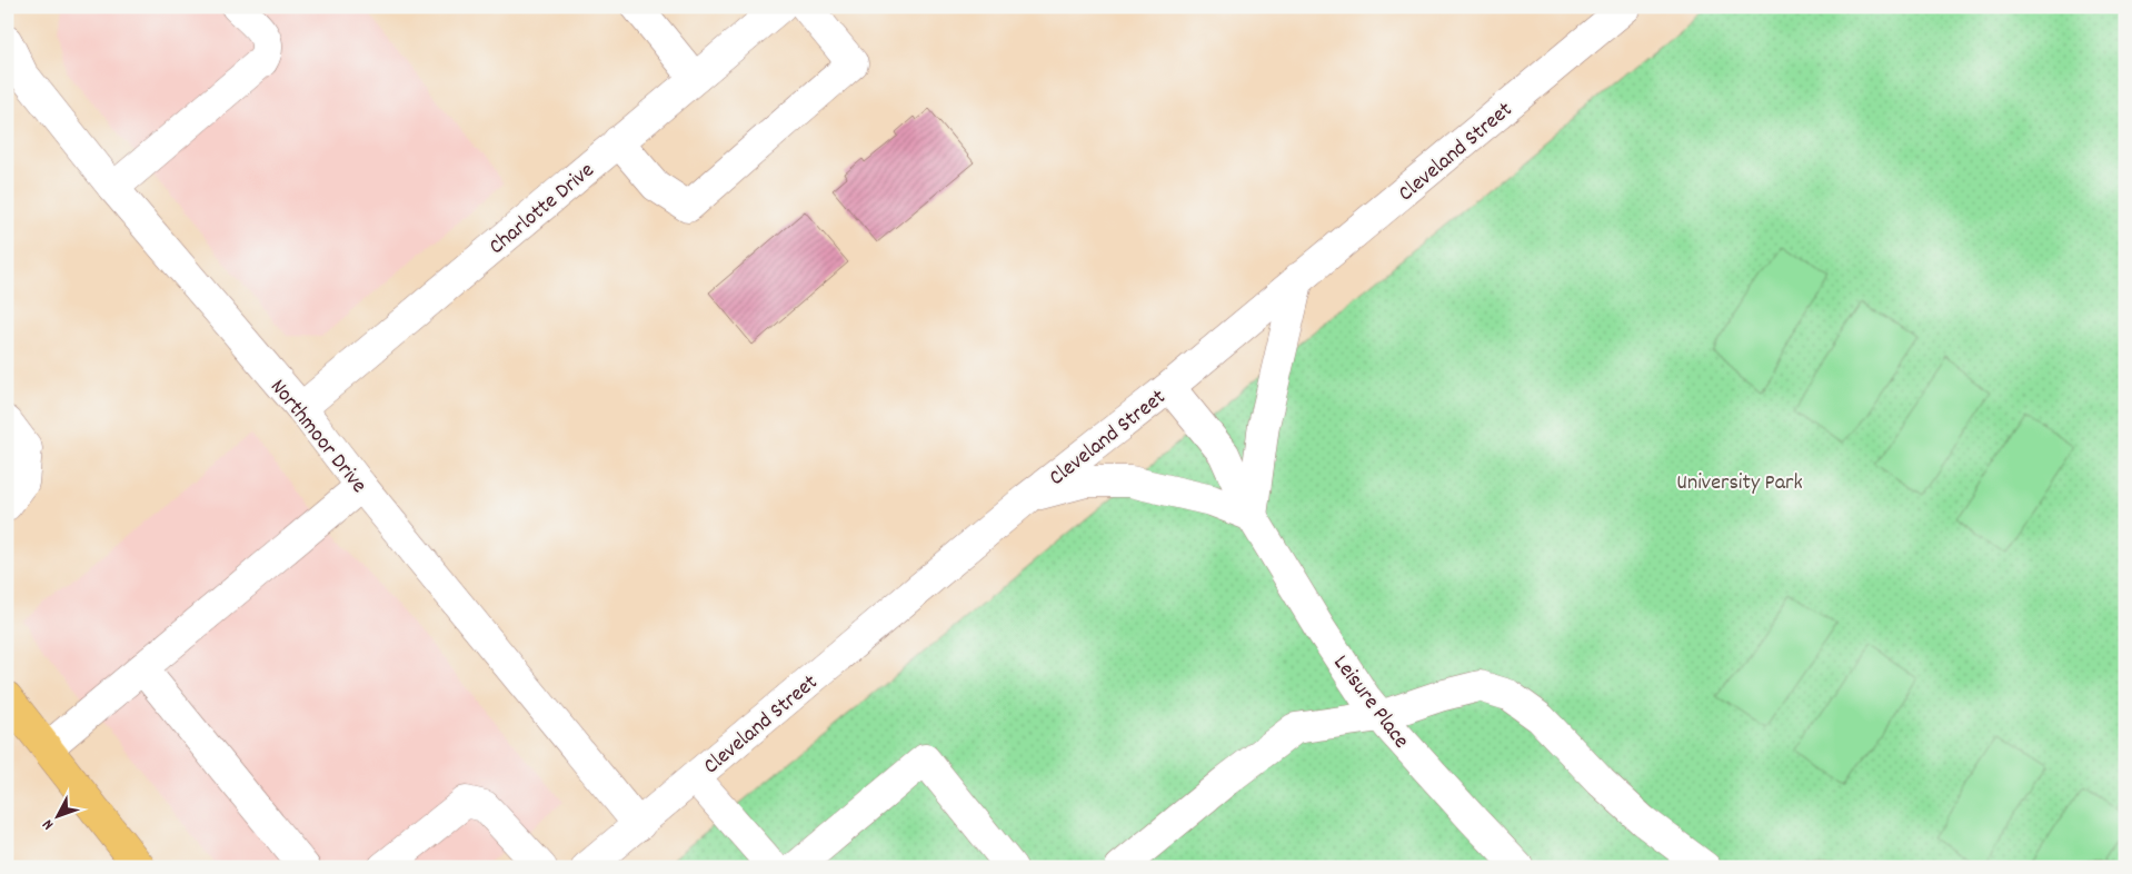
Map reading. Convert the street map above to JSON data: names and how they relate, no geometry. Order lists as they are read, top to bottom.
{
  "streets": {
    "street": [
      "Cleveland Street",
      "Charlotte Drive",
      "Northmoor Drive",
      "Leisure Place"
    ]
  },
  "crossings": [
    ["Cleveland Street", "Northmoor Drive"],
    ["Cleveland Street", "Leisure Place"],
    ["Charlotte Drive", "Northmoor Drive"]
  ],
  "parks": ["University Park"],
  "north": "bottom left"
}
